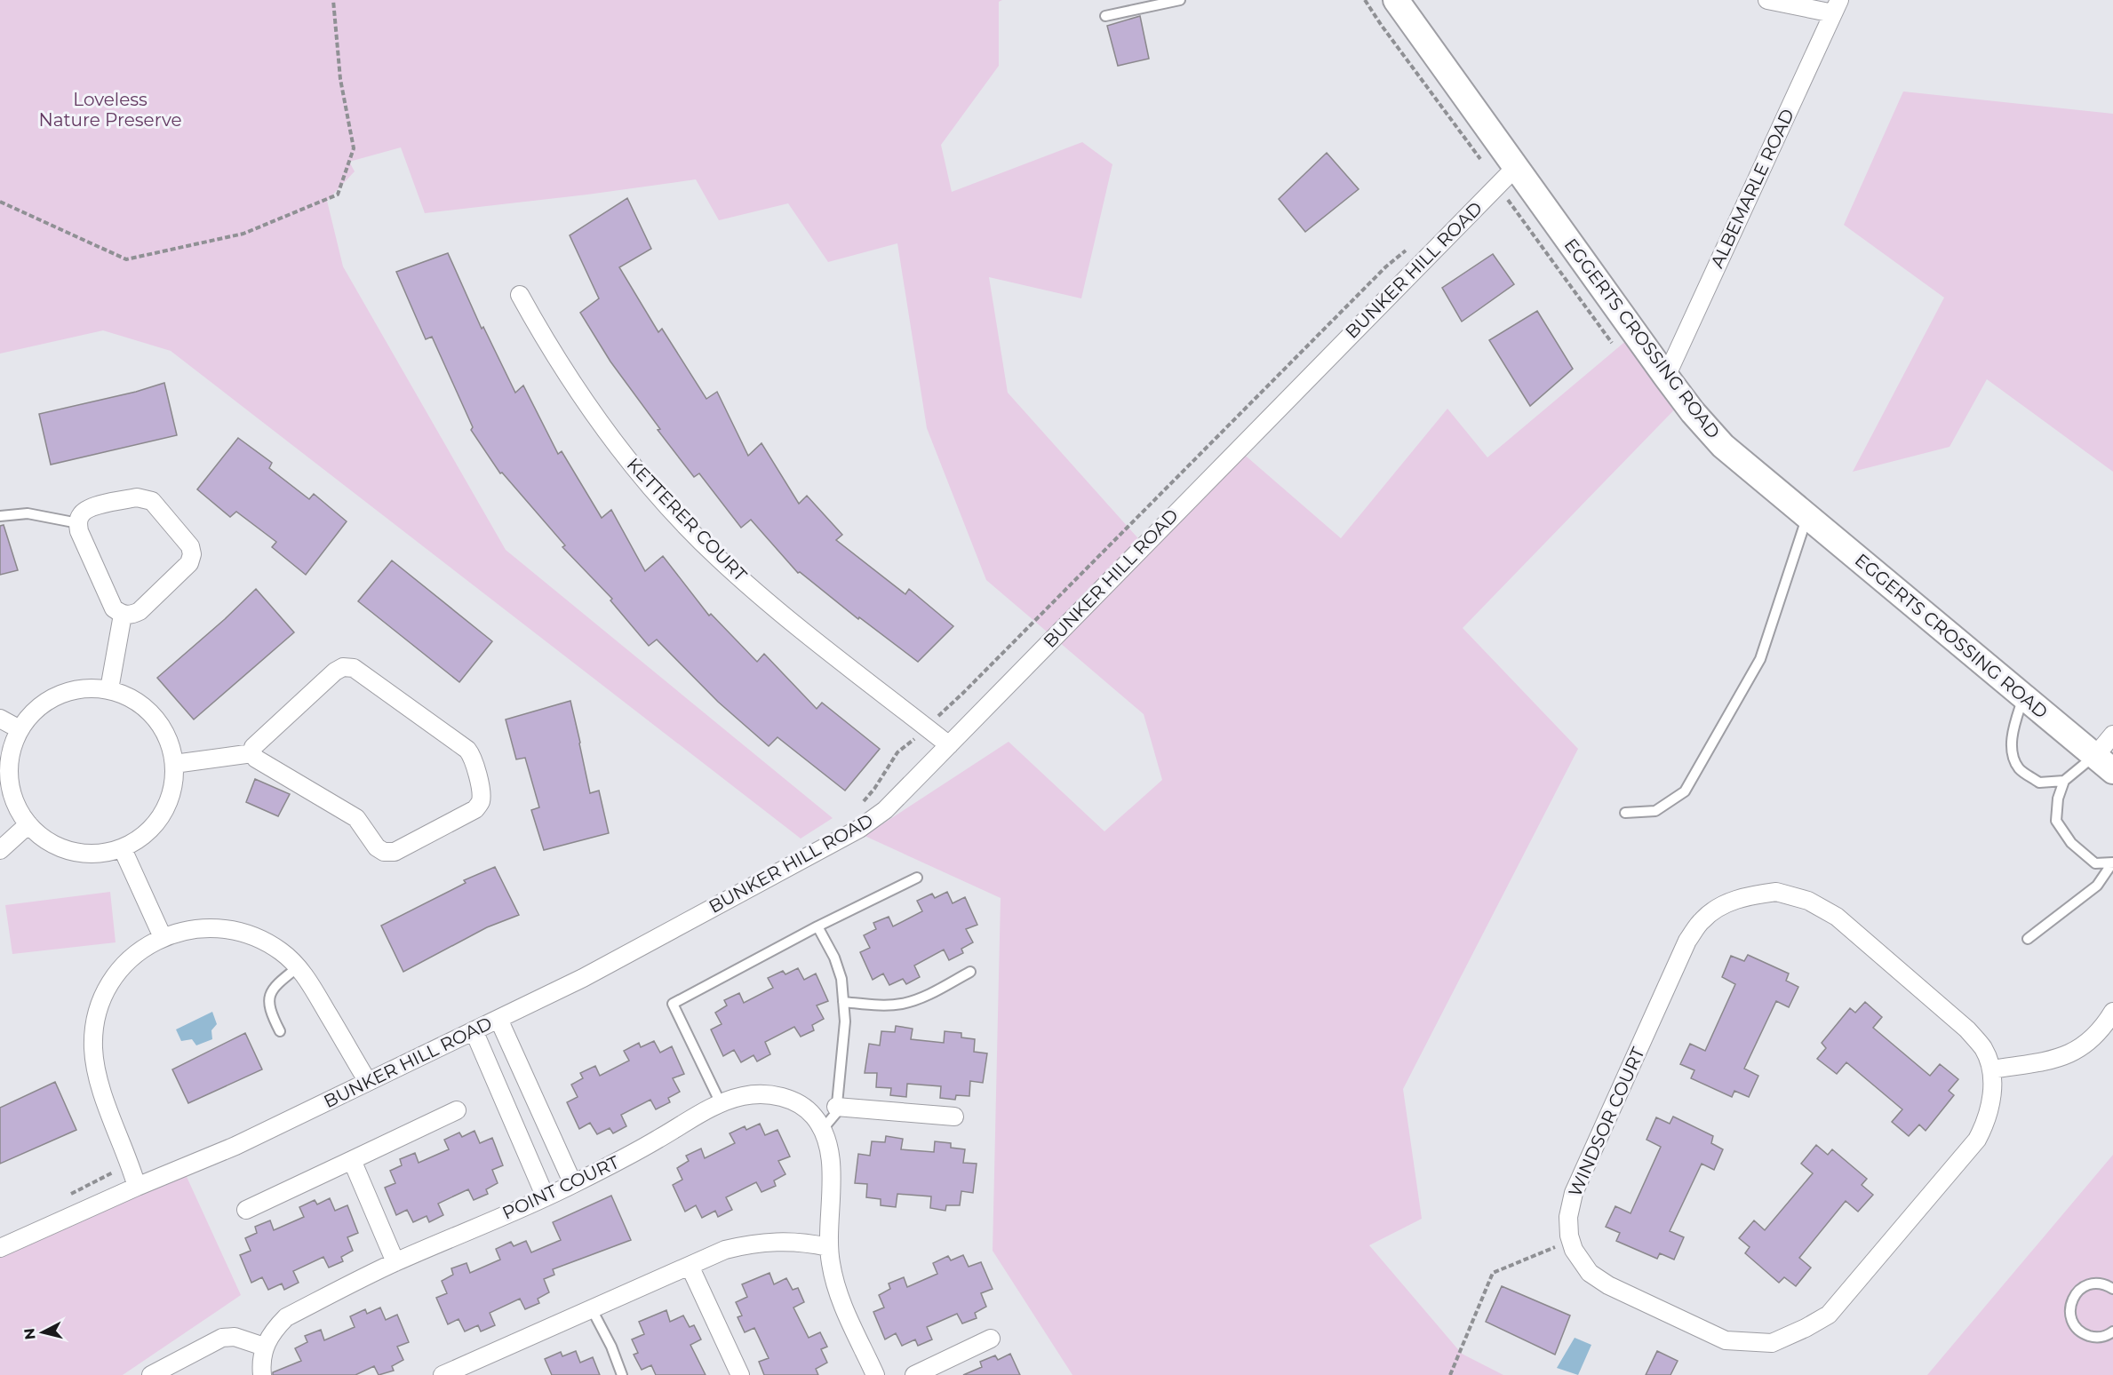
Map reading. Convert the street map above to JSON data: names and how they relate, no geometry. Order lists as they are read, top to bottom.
{
  "streets": {
    "street": [
      "ALBEMARLE ROAD",
      "BUNKER HILL ROAD",
      "EGGERTS CROSSING ROAD",
      "KETTERER COURT",
      "WINDSOR COURT",
      "POINT COURT"
    ]
  },
  "crossings": [
    ["ALBEMARLE ROAD", "EGGERTS CROSSING ROAD"],
    ["BUNKER HILL ROAD", "EGGERTS CROSSING ROAD"],
    ["BUNKER HILL ROAD", "KETTERER COURT"]
  ],
  "parks": ["Loveless Nature Preserve"],
  "north": "left"
}
